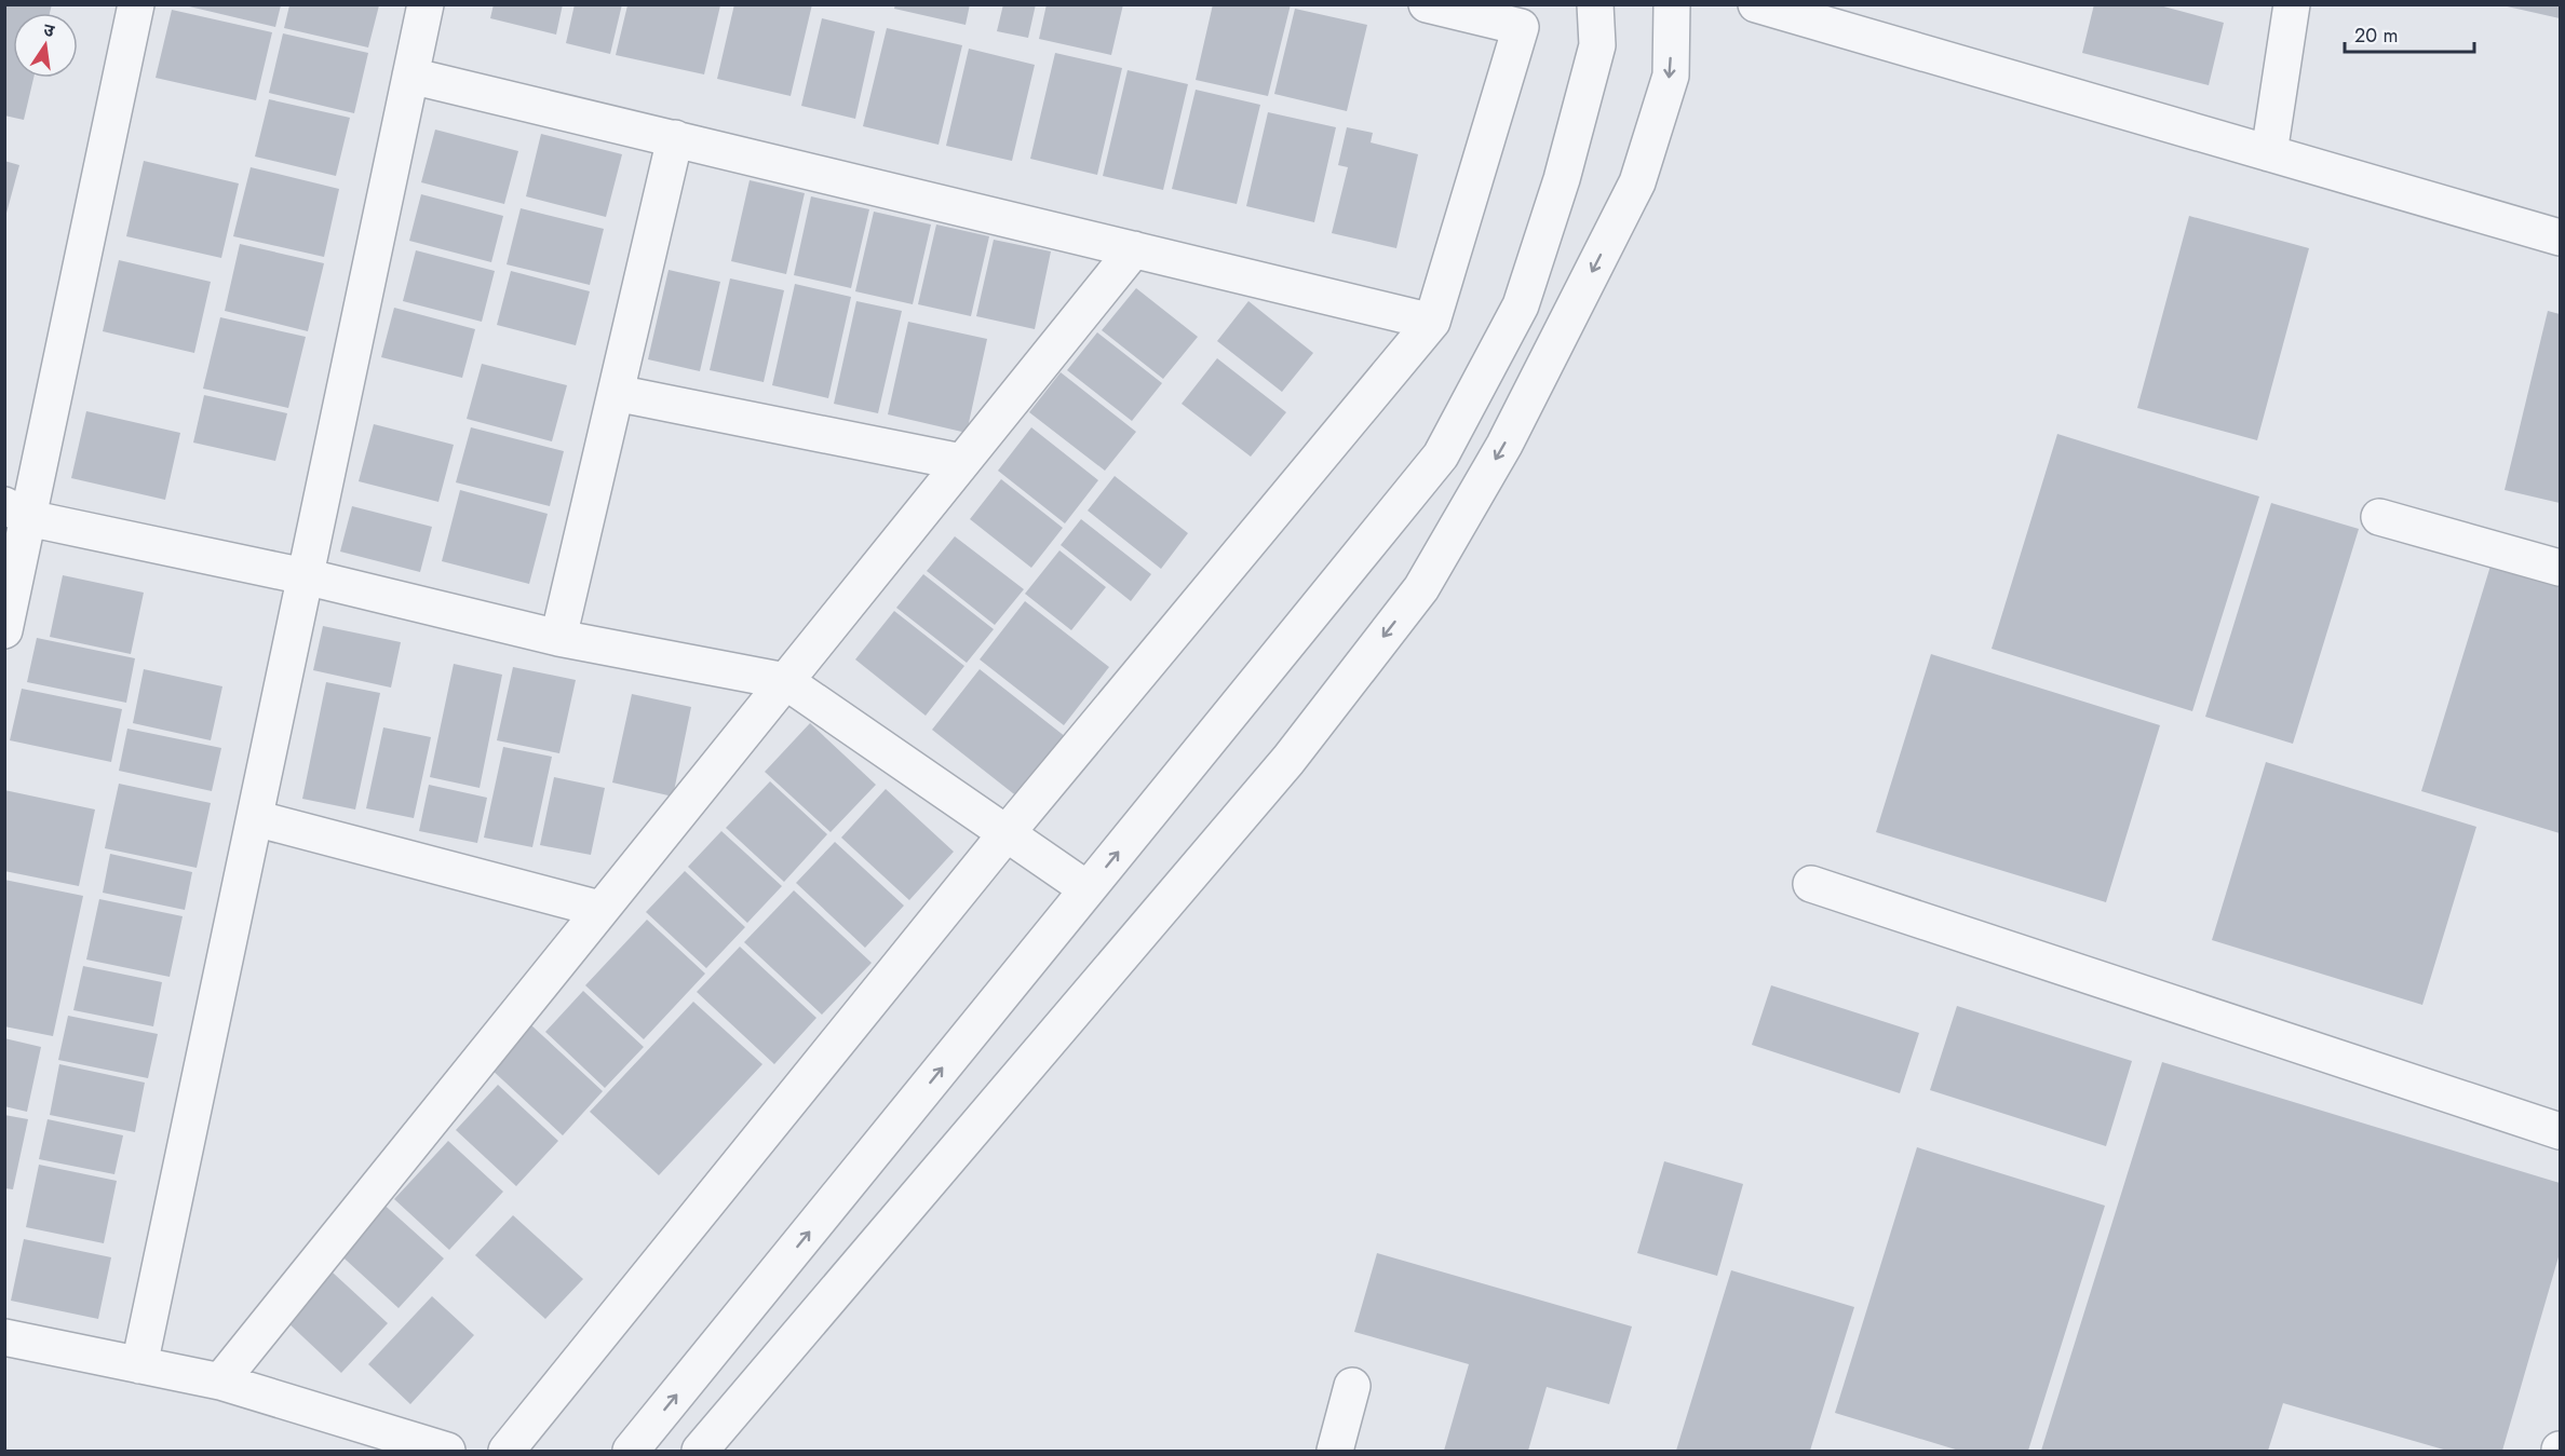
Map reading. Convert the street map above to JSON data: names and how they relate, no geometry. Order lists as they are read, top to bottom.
{
  "scale_bar": "20 m",
  "north": "top"
}
